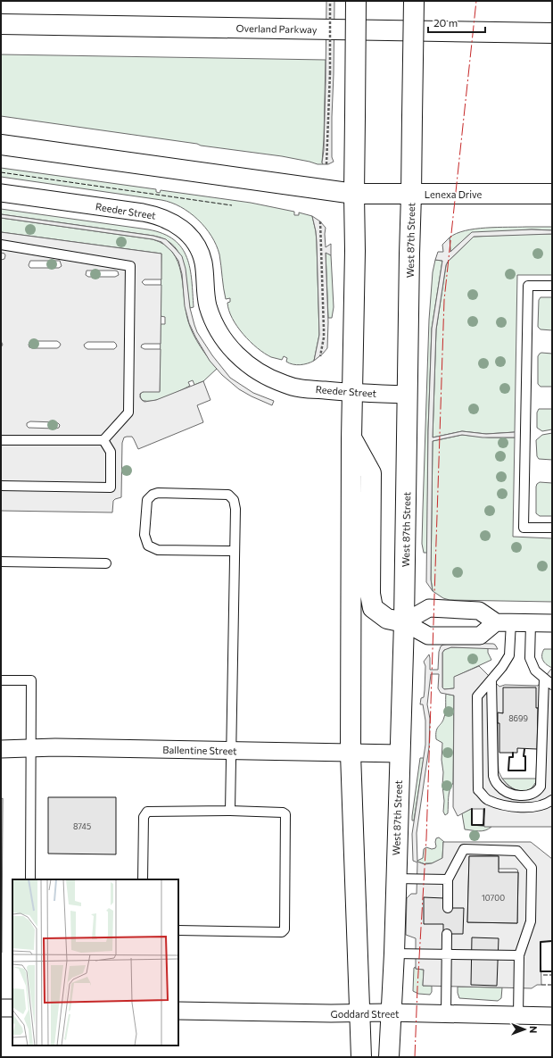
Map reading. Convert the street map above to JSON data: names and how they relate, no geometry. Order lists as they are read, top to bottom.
{
  "streets": {
    "main road": ["Overland Parkway", "Lenexa Drive", "West 87th Street"],
    "street": ["Reeder Street", "Ballentine Street", "Goddard Street"]
  },
  "crossings": [
    ["Lenexa Drive", "West 87th Street"],
    ["Reeder Street", "West 87th Street"],
    ["West 87th Street", "Ballentine Street"],
    ["West 87th Street", "Goddard Street"]
  ],
  "house_numbers": ["8699", "8745", "10700"],
  "scale_bar": "20 m",
  "north": "right"
}
